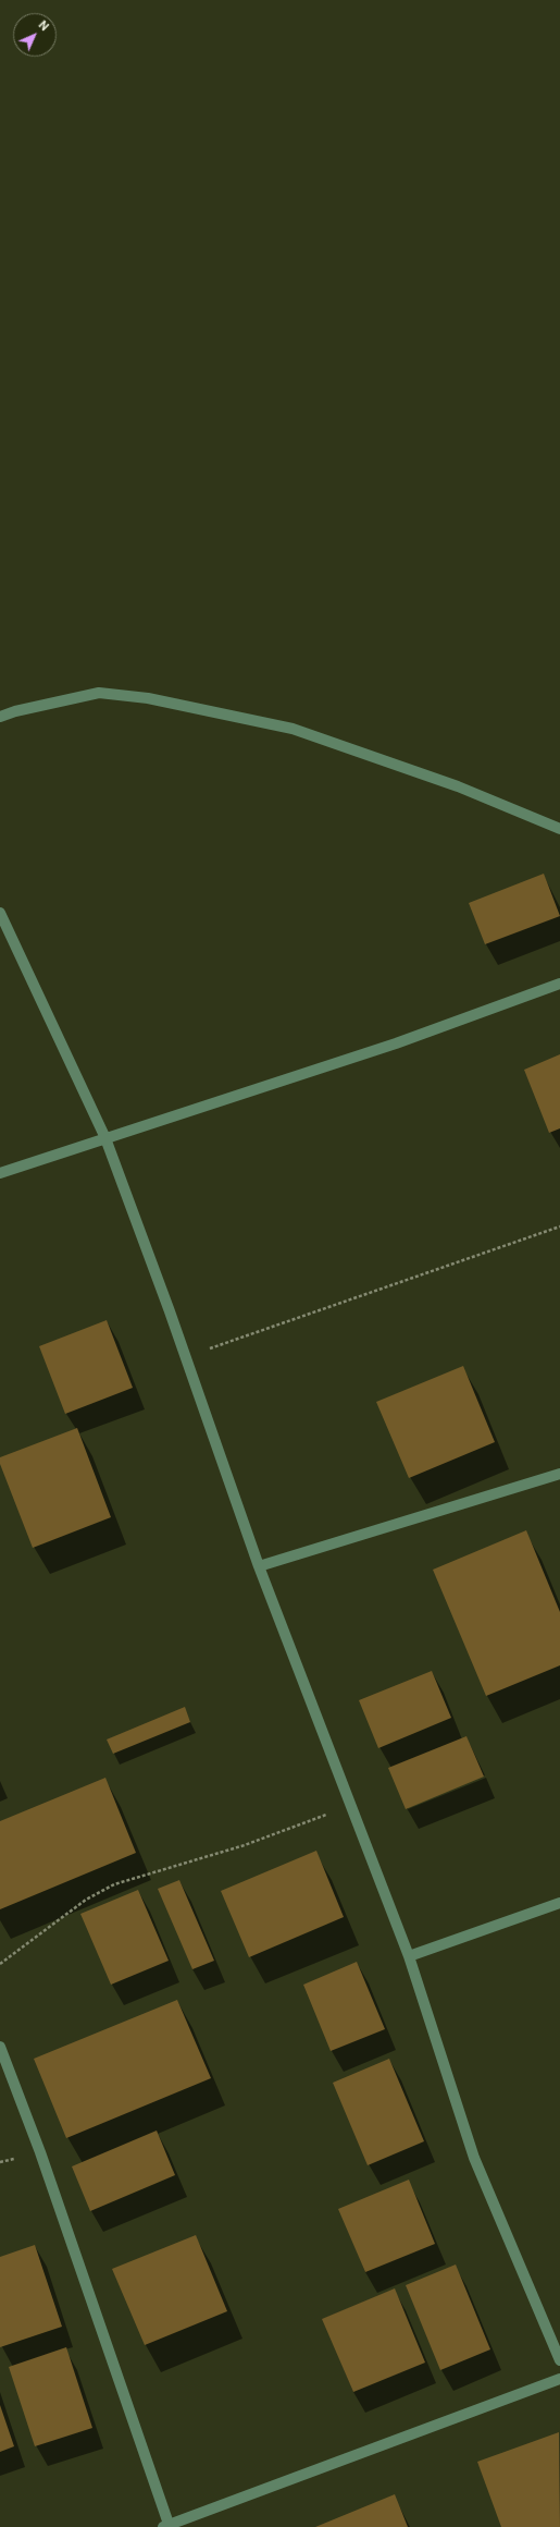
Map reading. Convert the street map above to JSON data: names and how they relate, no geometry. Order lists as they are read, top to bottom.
{
  "north": "top right"
}
